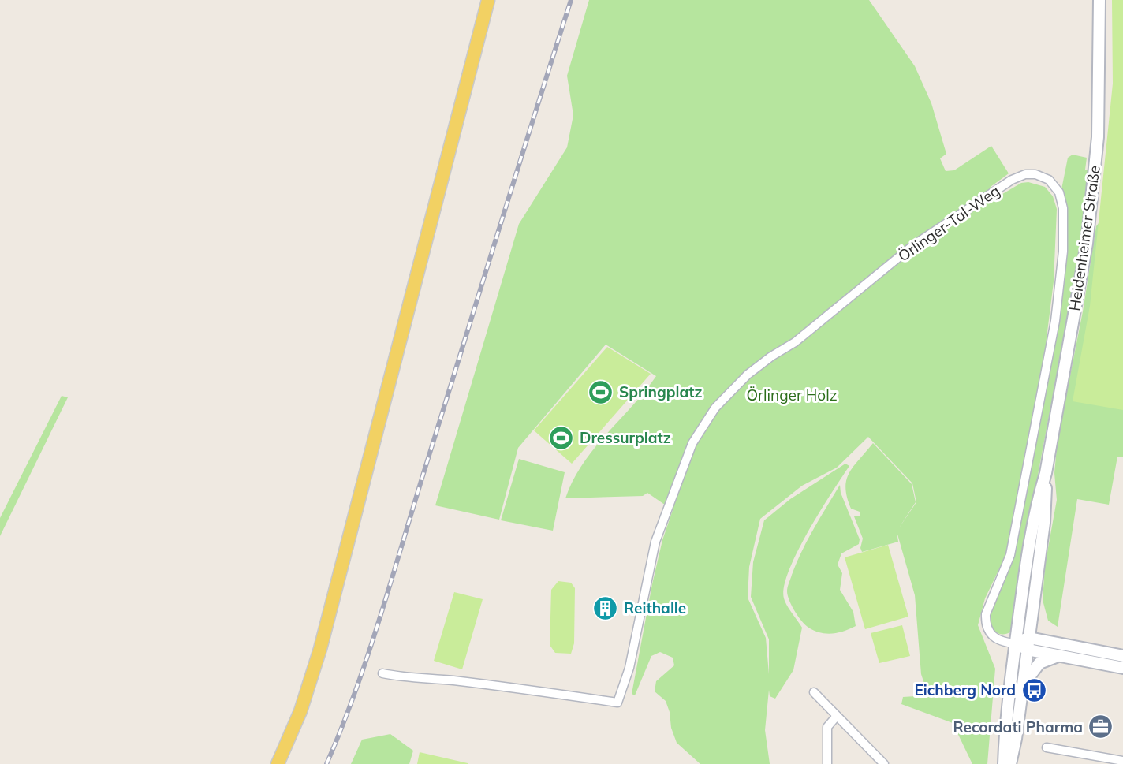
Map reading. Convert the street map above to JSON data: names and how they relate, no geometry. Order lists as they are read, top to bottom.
{
  "streets": {
    "main road": ["Heidenheimer Straße"],
    "street": ["Örlinger-Tal-Weg"]
  },
  "crossings": [
    ["Örlinger-Tal-Weg", "Heidenheimer Straße"]
  ],
  "parks": ["Örlinger Holz"],
  "places": {
    "sports": ["Springplatz", "Dressurplatz"],
    "building": ["Reithalle"],
    "bus stop": ["Eichberg Nord"],
    "office": ["Recordati Pharma"]
  }
}
